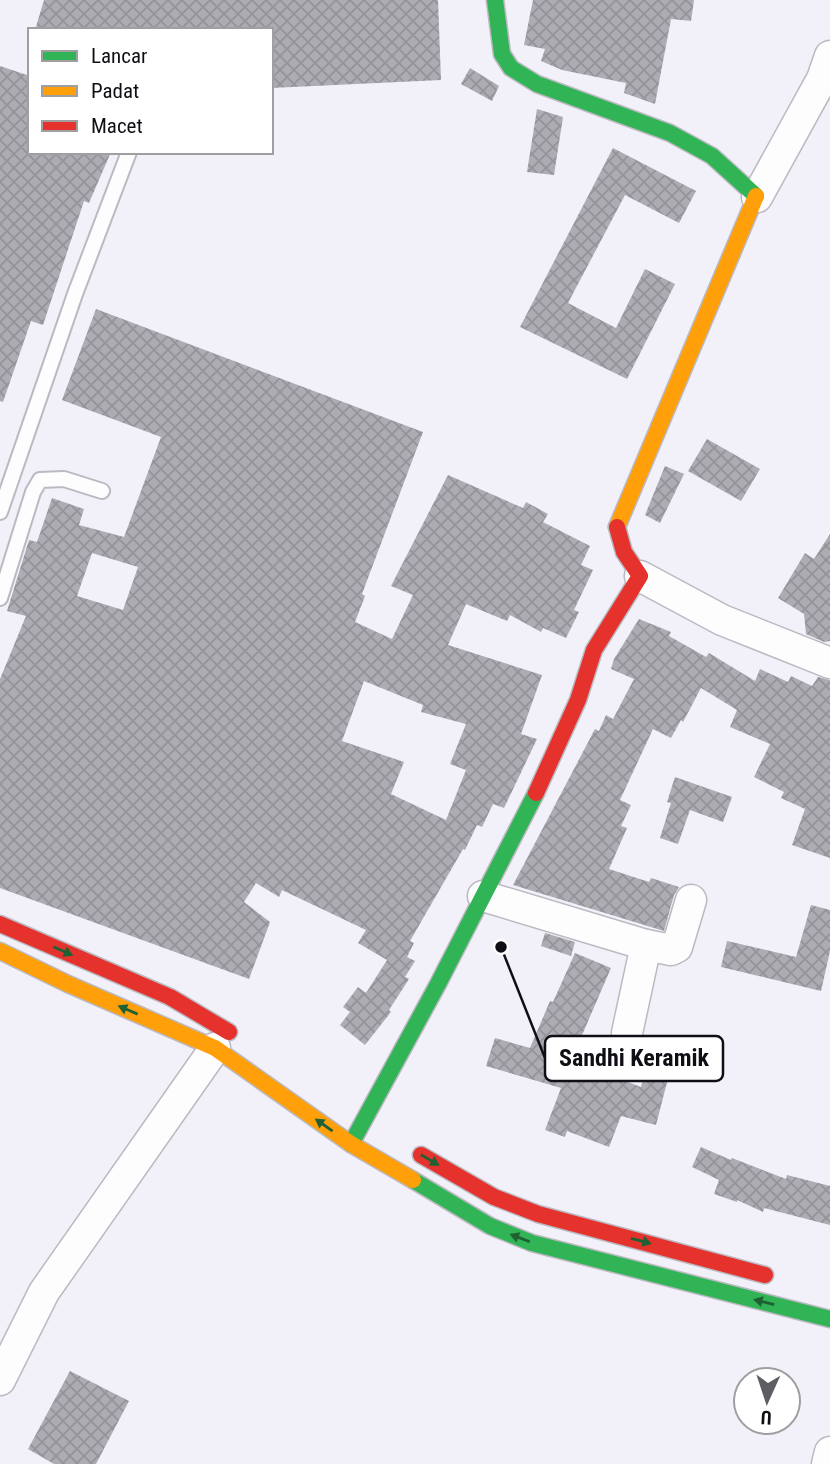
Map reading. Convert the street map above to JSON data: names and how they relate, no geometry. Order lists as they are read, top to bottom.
{
  "places": ["Sandhi Keramik"],
  "legend": ["Lancar", "Padat", "Macet"],
  "north": "bottom"
}
